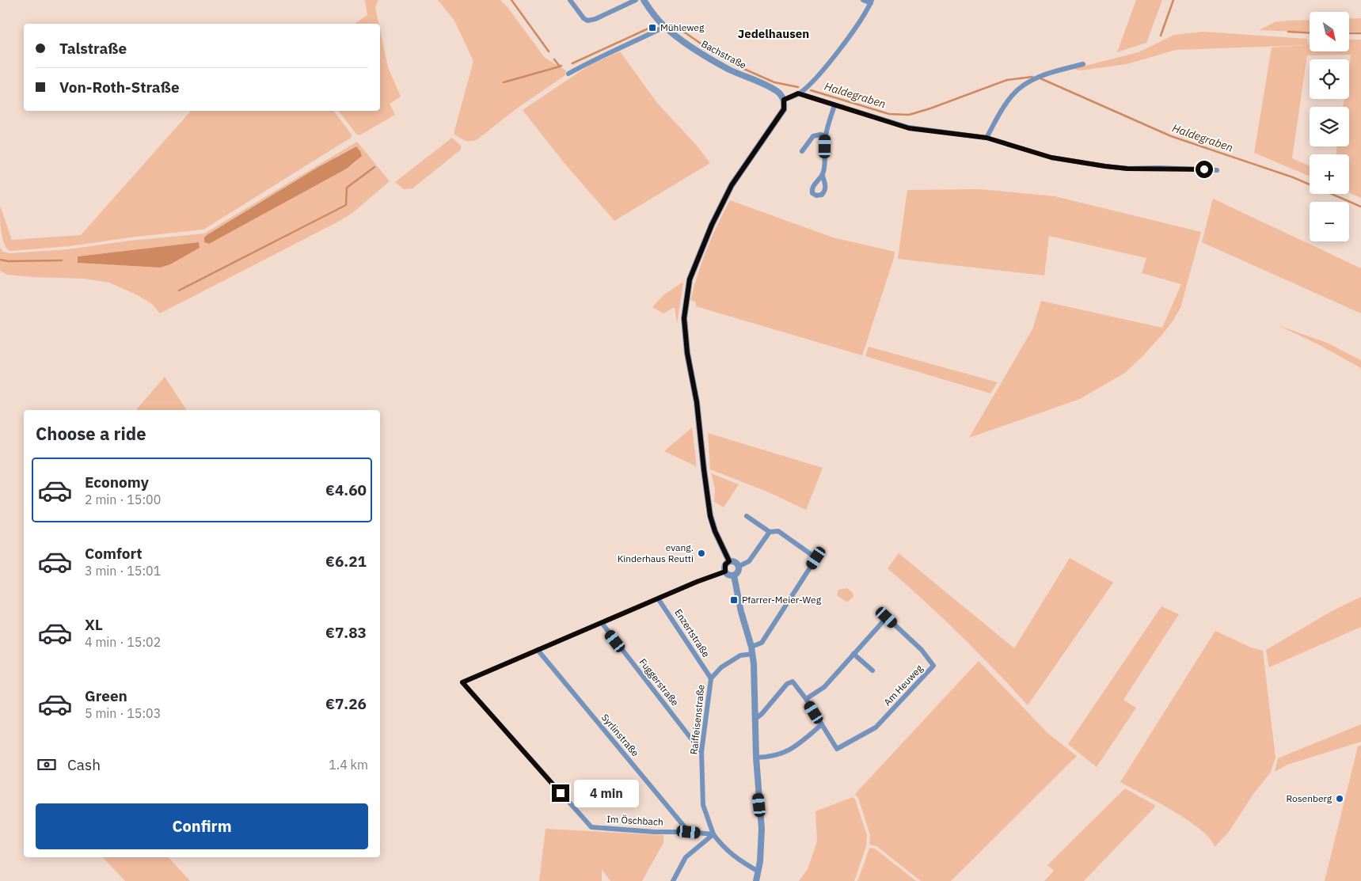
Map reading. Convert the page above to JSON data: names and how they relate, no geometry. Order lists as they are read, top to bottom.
{
  "streets": {
    "street": [
      "Bachstraße",
      "Enzertstraße",
      "Fuggerstraße",
      "Am Heuweg",
      "Raiffeisenstraße",
      "Syrlinstraße",
      "Im Öschbach"
    ]
  },
  "crossings": [
    ["Enzertstraße", "Raiffeisenstraße"],
    ["Fuggerstraße", "Raiffeisenstraße"],
    ["Raiffeisenstraße", "Im Öschbach"],
    ["Syrlinstraße", "Im Öschbach"]
  ],
  "districts": ["Jedelhausen"],
  "water": ["Haldegraben"],
  "places": {
    "transit": ["Mühleweg", "Pfarrer-Meier-Weg"],
    "other": ["evang. Kinderhaus Reutti", "Rosenberg"]
  },
  "north": "bottom right",
  "page": {
    "map_buttons": ["+", "−"],
    "banner": ["Talstraße", "Von-Roth-Straße"],
    "heading": "Choose a ride",
    "list": [
      {
        "name": "Economy",
        "note": "2 min · 15:00",
        "value": "€4.60"
      },
      {
        "name": "Comfort",
        "note": "3 min · 15:01",
        "value": "€6.21"
      },
      {
        "name": "XL",
        "note": "4 min · 15:02",
        "value": "€7.83"
      },
      {
        "name": "Green",
        "note": "5 min · 15:03",
        "value": "€7.26"
      }
    ],
    "pay": ["Cash", "1.4 km"],
    "bubble": "4 min",
    "buttons": "Confirm"
  }
}
